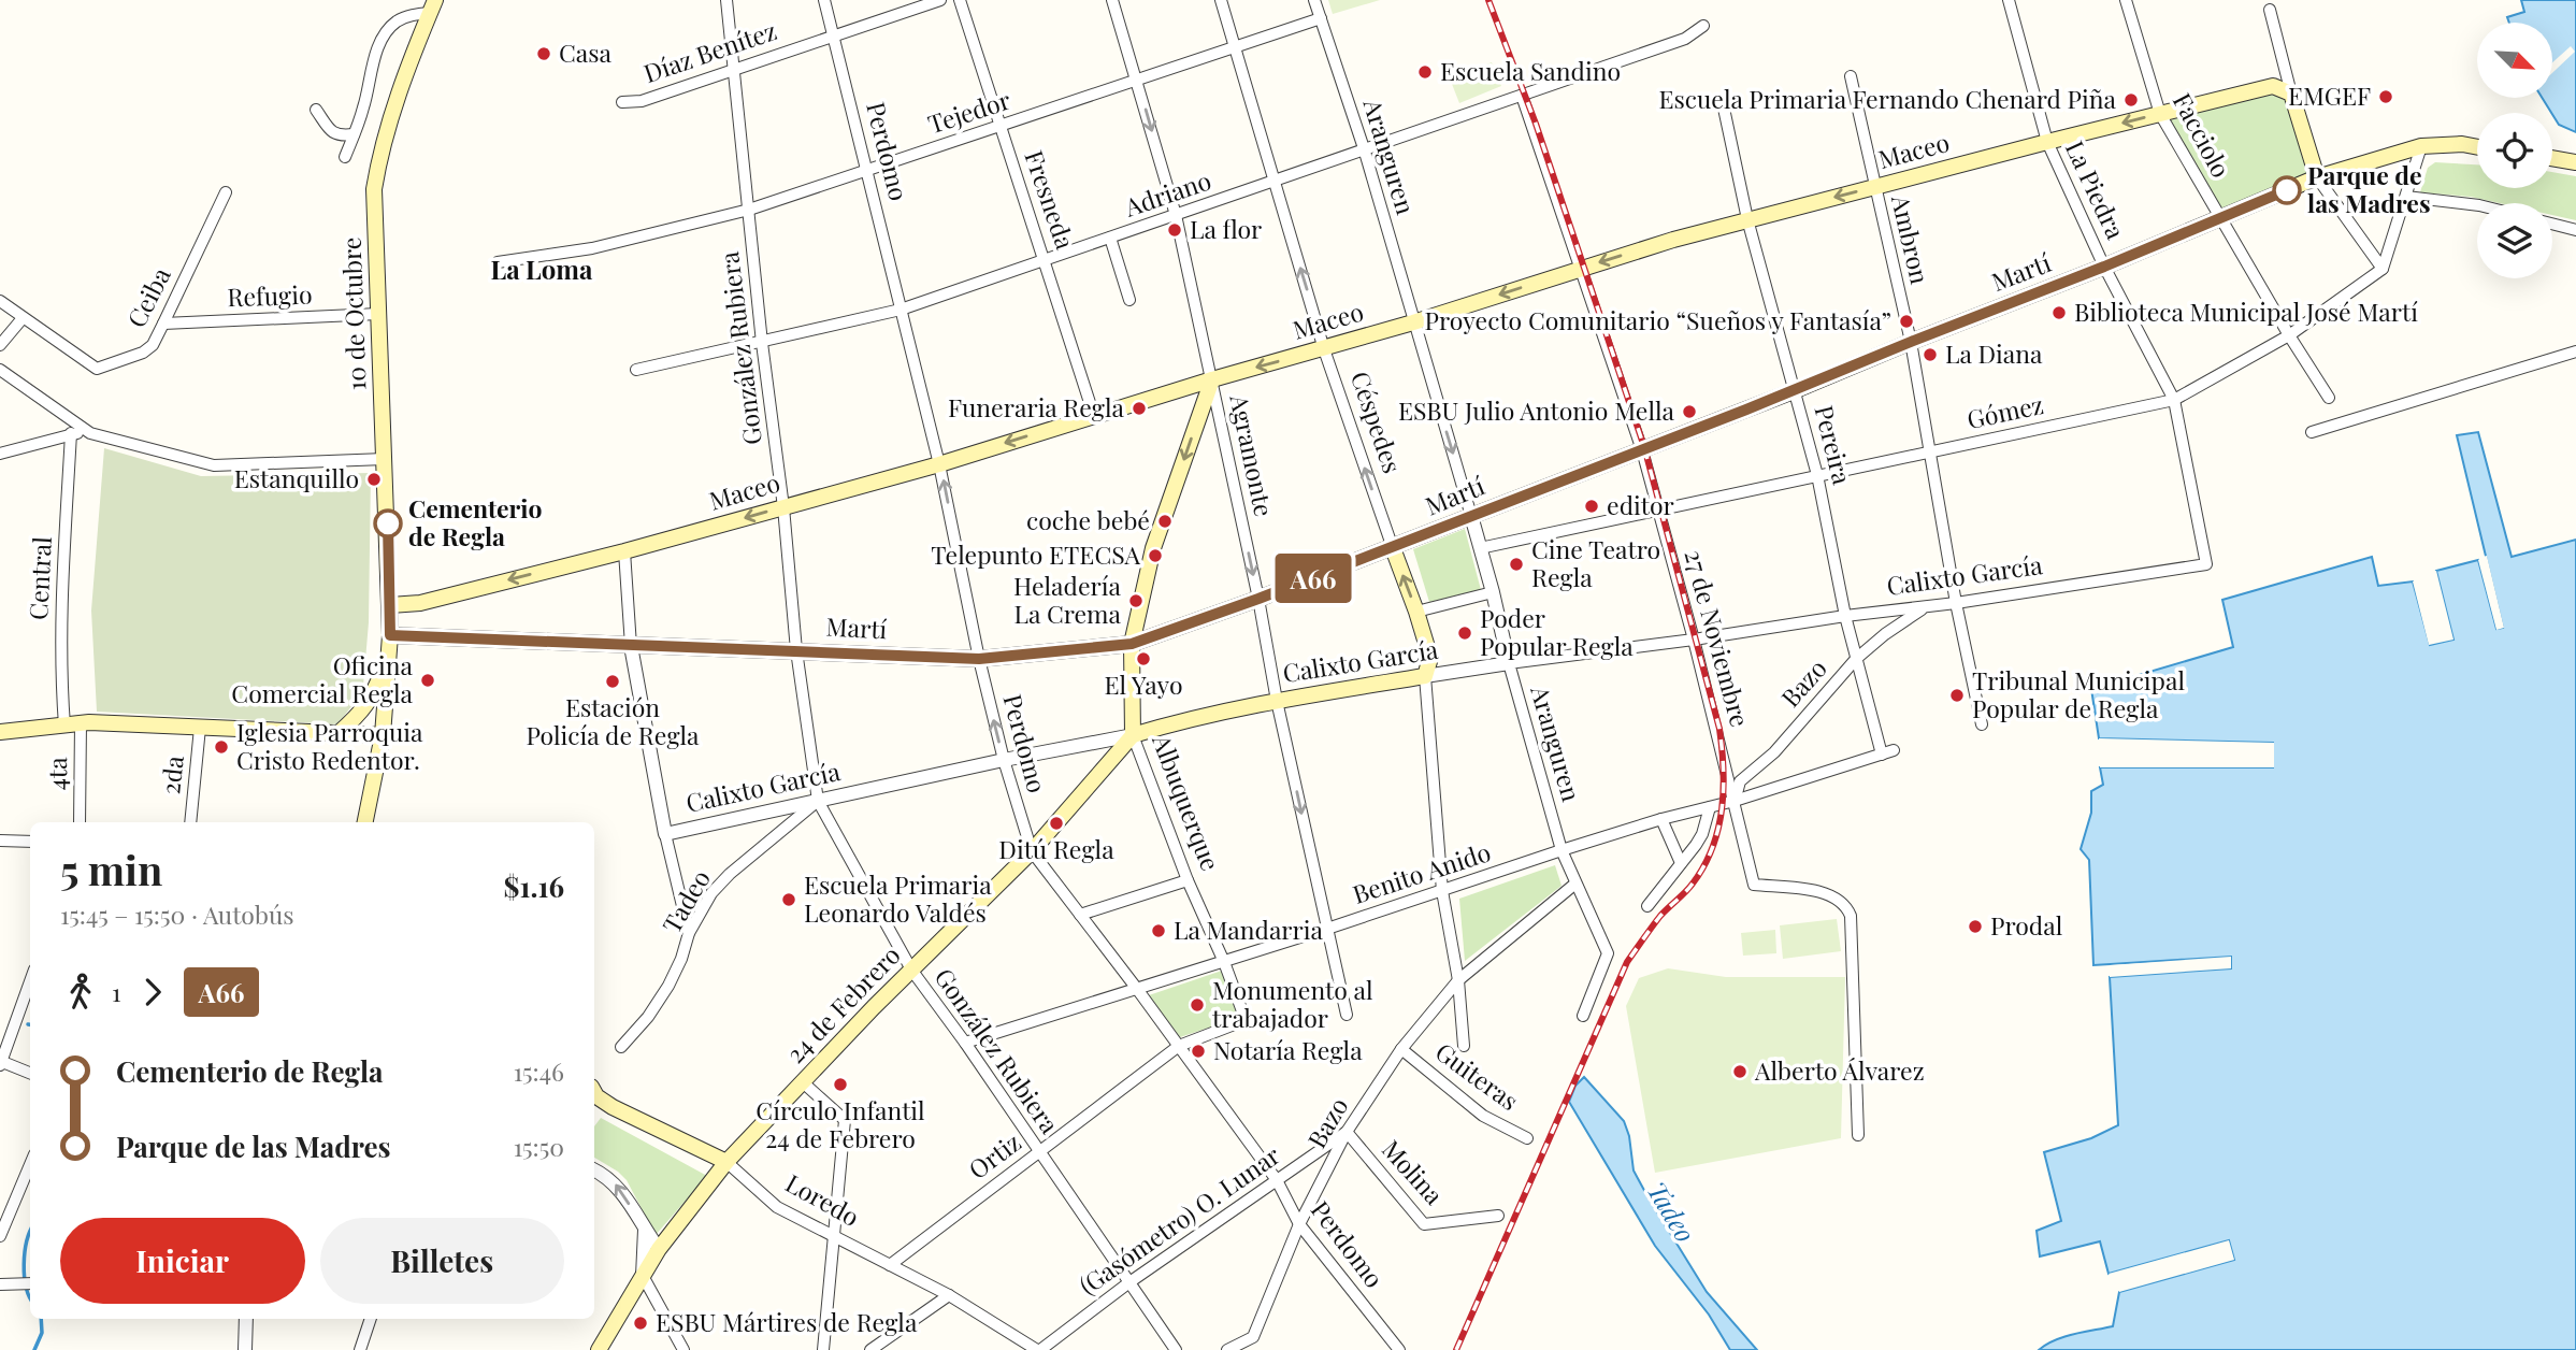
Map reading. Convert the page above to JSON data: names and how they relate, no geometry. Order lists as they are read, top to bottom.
{
  "streets": {
    "main road": [
      "Maceo",
      "Martí",
      "10 de Octubre",
      "Céspedes",
      "Calixto García",
      "Albuquerque",
      "24 de Febrero",
      "Loredo"
    ],
    "street": [
      "Díaz Benítez",
      "Tejedor",
      "Facciolo",
      "Perdomo",
      "Aranguren",
      "La Piedra",
      "Adriano",
      "Fresneda",
      "Ambron",
      "Refugio",
      "Ceiba",
      "González Rubiera",
      "Gómez",
      "Pereira",
      "Agramonte",
      "Central",
      "27 de Noviembre",
      "Bazo",
      "4ta",
      "2da",
      "Benito Anido",
      "Tadeo",
      "Guiteras",
      "Ortiz",
      "Molina",
      "(Gasómetro) O. Lunar"
    ]
  },
  "crossings": [
    ["Díaz Benítez", "Perdomo"],
    ["Díaz Benítez", "González Rubiera"],
    ["Tejedor", "Perdomo"],
    ["Tejedor", "Aranguren"],
    ["Tejedor", "Fresneda"],
    ["Tejedor", "González Rubiera"],
    ["Tejedor", "Céspedes"],
    ["Tejedor", "Agramonte"],
    ["Facciolo", "Maceo"],
    ["Facciolo", "Martí"],
    ["Facciolo", "Gómez"],
    ["Perdomo", "Maceo"],
    ["Perdomo", "Adriano"],
    ["Perdomo", "Martí"],
    ["Perdomo", "Calixto García"],
    ["Perdomo", "Bazo"],
    ["Perdomo", "Benito Anido"],
    ["Perdomo", "24 de Febrero"],
    ["Perdomo", "Ortiz"],
    ["Perdomo", "(Gasómetro) O. Lunar"],
    ["Maceo", "Aranguren"],
    ["Maceo", "La Piedra"],
    ["Maceo", "Fresneda"],
    ["Maceo", "Ambron"],
    ["Maceo", "10 de Octubre"],
    ["Maceo", "González Rubiera"],
    ["Maceo", "Céspedes"],
    ["Maceo", "Pereira"],
    ["Maceo", "Agramonte"],
    ["Maceo", "27 de Noviembre"],
    ["Maceo", "Albuquerque"],
    ["Aranguren", "Adriano"],
    ["Aranguren", "Martí"],
    ["Aranguren", "Gómez"],
    ["Aranguren", "Calixto García"],
    ["Aranguren", "Bazo"],
    ["Aranguren", "Benito Anido"],
    ["La Piedra", "Martí"],
    ["La Piedra", "Gómez"],
    ["La Piedra", "Calixto García"],
    ["Adriano", "Fresneda"],
    ["Adriano", "González Rubiera"],
    ["Adriano", "Céspedes"],
    ["Adriano", "Agramonte"],
    ["Adriano", "27 de Noviembre"],
    ["Ambron", "Martí"],
    ["Ambron", "Gómez"],
    ["Ambron", "Calixto García"],
    ["Martí", "10 de Octubre"],
    ["Martí", "González Rubiera"],
    ["Martí", "Céspedes"],
    ["Martí", "Pereira"],
    ["Martí", "Agramonte"],
    ["Martí", "27 de Noviembre"],
    ["Martí", "Albuquerque"],
    ["Refugio", "Ceiba"],
    ["Refugio", "10 de Octubre"],
    ["González Rubiera", "Calixto García"],
    ["González Rubiera", "Benito Anido"],
    ["González Rubiera", "Tadeo"],
    ["González Rubiera", "24 de Febrero"],
    ["González Rubiera", "Ortiz"],
    ["González Rubiera", "(Gasómetro) O. Lunar"],
    ["Gómez", "Pereira"],
    ["Gómez", "27 de Noviembre"],
    ["Céspedes", "Calixto García"],
    ["Céspedes", "Bazo"],
    ["Céspedes", "Benito Anido"],
    ["Pereira", "Calixto García"],
    ["Pereira", "Bazo"],
    ["Pereira", "Benito Anido"],
    ["Agramonte", "Calixto García"],
    ["Agramonte", "Albuquerque"],
    ["Agramonte", "Benito Anido"],
    ["Calixto García", "27 de Noviembre"],
    ["Calixto García", "Bazo"],
    ["Calixto García", "Albuquerque"],
    ["Calixto García", "Tadeo"],
    ["Calixto García", "24 de Febrero"],
    ["27 de Noviembre", "Bazo"],
    ["27 de Noviembre", "Benito Anido"],
    ["Bazo", "Benito Anido"],
    ["Bazo", "Guiteras"],
    ["Bazo", "Molina"],
    ["Bazo", "(Gasómetro) O. Lunar"],
    ["Albuquerque", "Benito Anido"],
    ["Albuquerque", "24 de Febrero"],
    ["Albuquerque", "Ortiz"],
    ["24 de Febrero", "Loredo"],
    ["Ortiz", "Loredo"],
    ["Molina", "(Gasómetro) O. Lunar"],
    ["Loredo", "(Gasómetro) O. Lunar"]
  ],
  "one_way": [
    "Maceo",
    "Céspedes",
    "Agramonte",
    "Albuquerque"
  ],
  "districts": ["La Loma"],
  "water": ["Tadeo"],
  "places": [
    "Casa",
    "Escuela Sandino",
    "EMGEF",
    "Escuela Primaria Fernando Chenard Piña",
    "Parque de las Madres",
    "La flor",
    "Biblioteca Municipal José Martí",
    "Proyecto Comunitario “Sueños y Fantasía”",
    "La Diana",
    "Funeraria Regla",
    "ESBU Julio Antonio Mella",
    "Estanquillo",
    "editor",
    "coche bebé",
    "Cementerio de Regla",
    "Telepunto ETECSA",
    "Cine Teatro Regla",
    "Heladería La Crema",
    "Poder Popular Regla",
    "El Yayo",
    "Oficina Comercial Regla",
    "Estación Policía de Regla",
    "Tribunal Municipal Popular de Regla",
    "Iglesia Parroquia Cristo Redentor.",
    "Ditú Regla",
    "Escuela Primaria Leonardo Valdés",
    "Prodal",
    "La Mandarria",
    "Monumento al trabajador",
    "Notaría Regla",
    "Alberto Álvarez",
    "Círculo Infantil 24 de Febrero",
    "ESBU Mártires de Regla"
  ],
  "lines": ["bus line A66"],
  "north": "bottom right",
  "page": {
    "on_map": "A66",
    "heading": ["5 min", "15:45 – 15:50 · Autobús", "$1.16"],
    "legs": ["1", "A66"],
    "list": [
      {
        "name": "Cementerio de Regla",
        "value": "15:46"
      },
      {
        "name": "Parque de las Madres",
        "value": "15:50"
      }
    ],
    "buttons": ["Iniciar", "Billetes"]
  }
}
